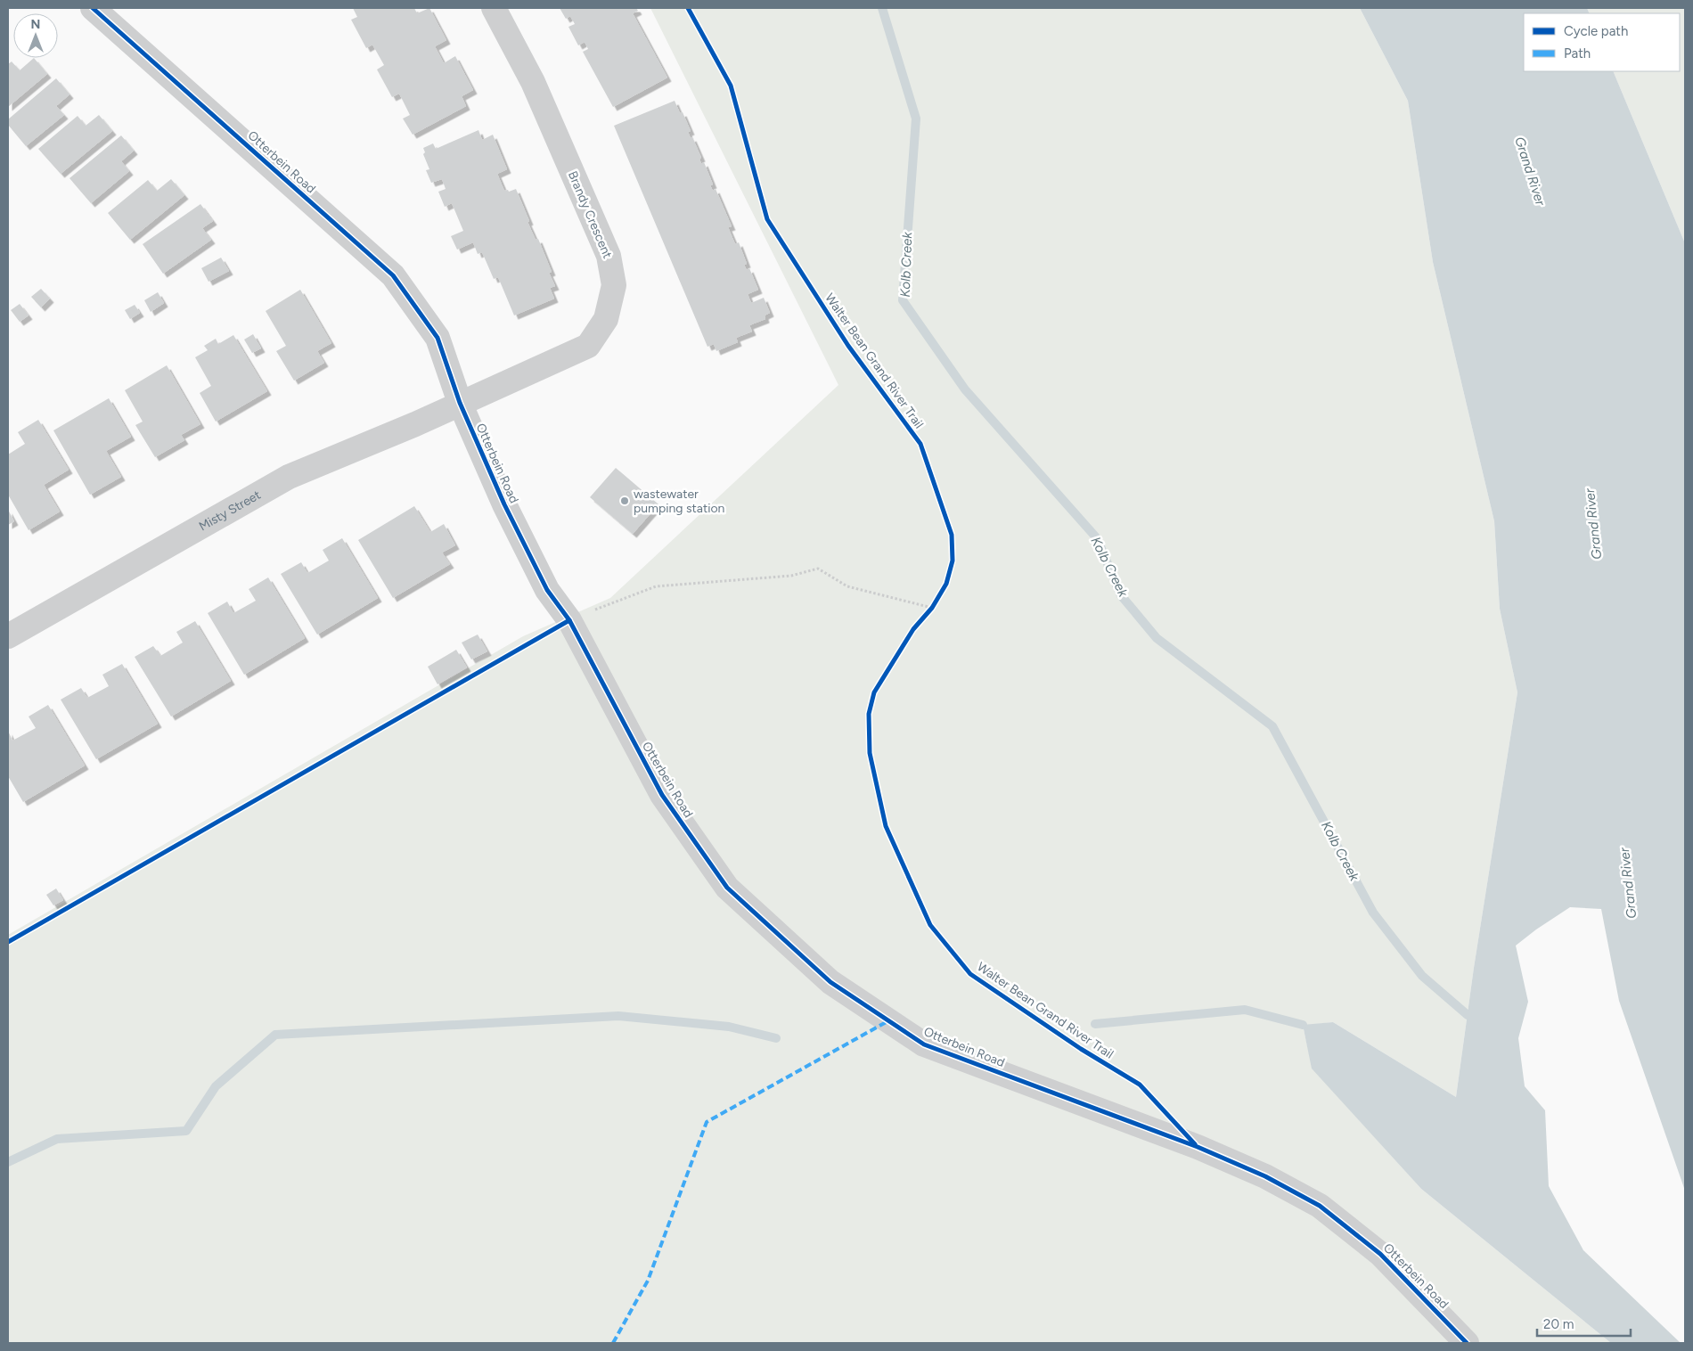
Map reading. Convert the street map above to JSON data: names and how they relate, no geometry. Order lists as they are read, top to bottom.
{
  "streets": {
    "street": ["Otterbein Road", "Brandy Crescent", "Misty Street"],
    "cycle path": ["Walter Bean Grand River Trail"]
  },
  "crossings": [
    ["Otterbein Road", "Brandy Crescent"],
    ["Otterbein Road", "Misty Street"],
    ["Brandy Crescent", "Misty Street"]
  ],
  "water": ["Grand River", "Kolb Creek"],
  "places": ["wastewater pumping station"],
  "legend": ["Cycle path", "Path"],
  "scale_bar": "20 m",
  "north": "top"
}
